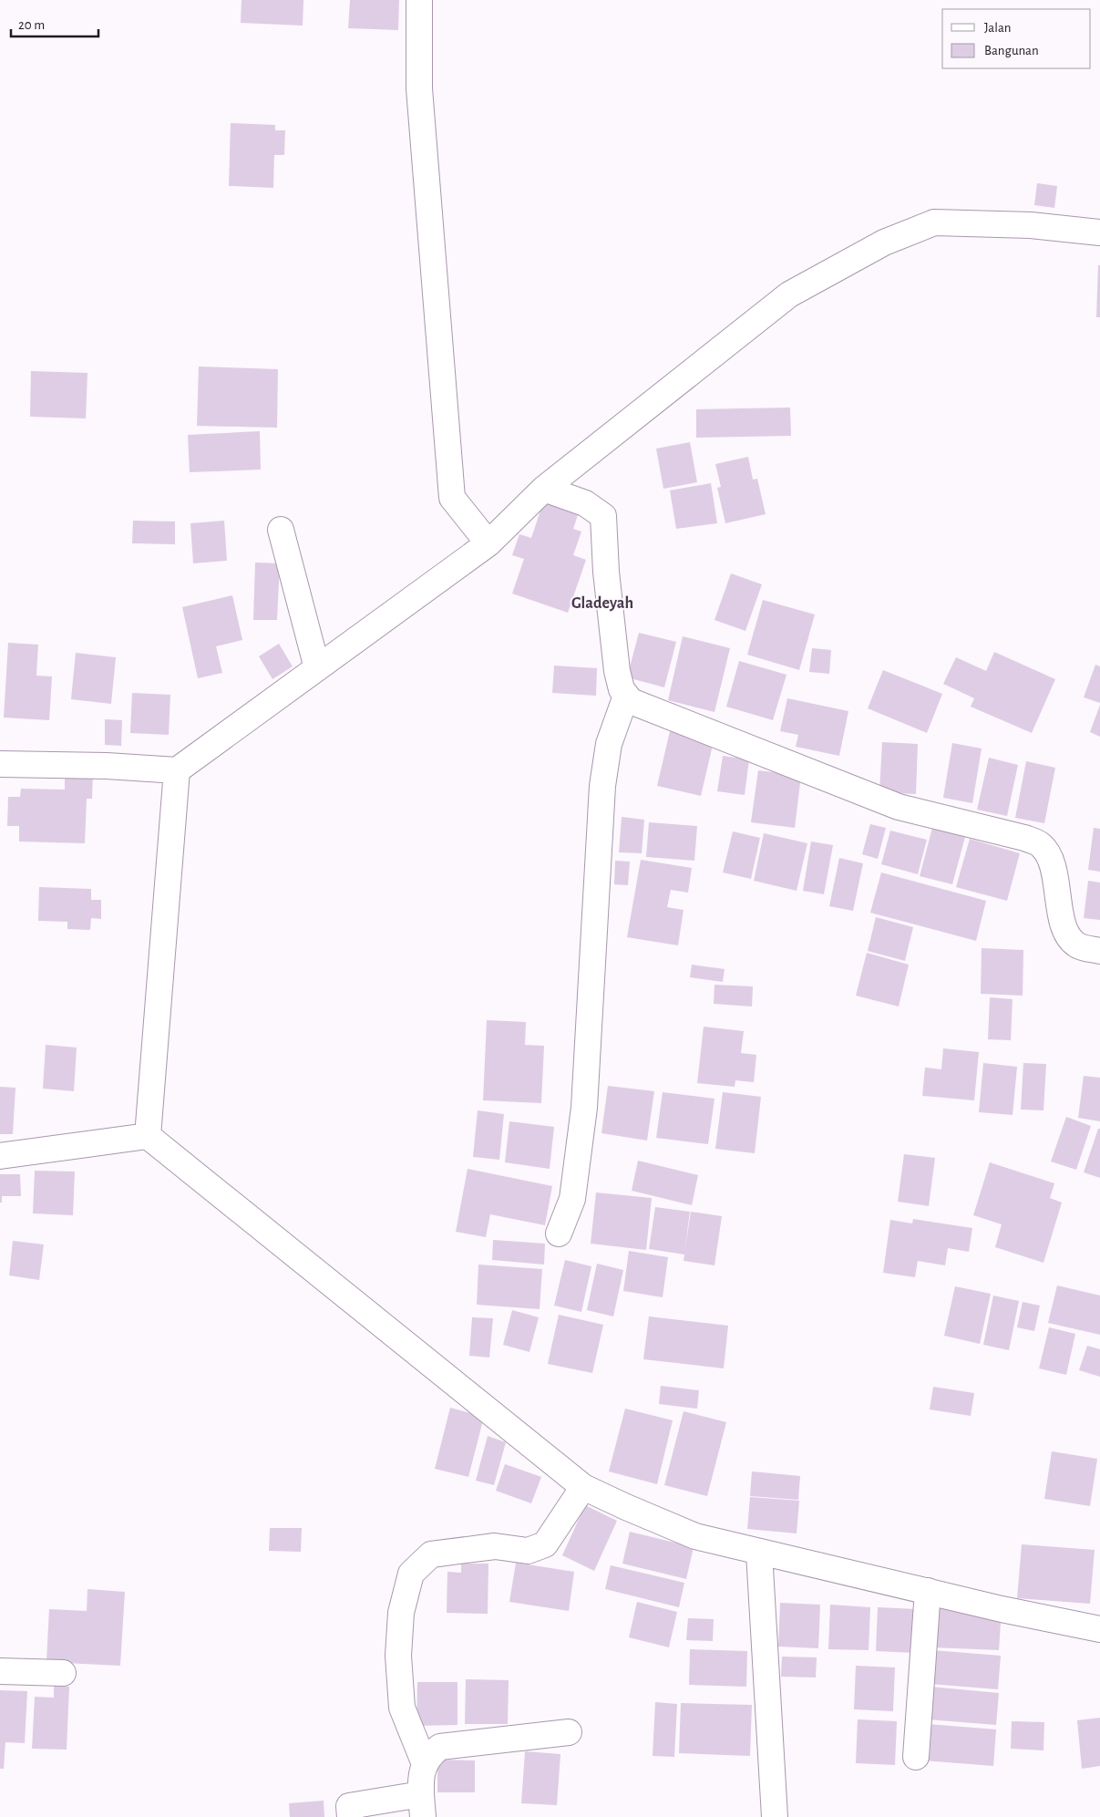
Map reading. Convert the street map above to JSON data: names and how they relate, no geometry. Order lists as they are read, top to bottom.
{
  "districts": ["Gladeyah"],
  "legend": ["Jalan", "Bangunan"],
  "scale_bar": "20 m"
}
